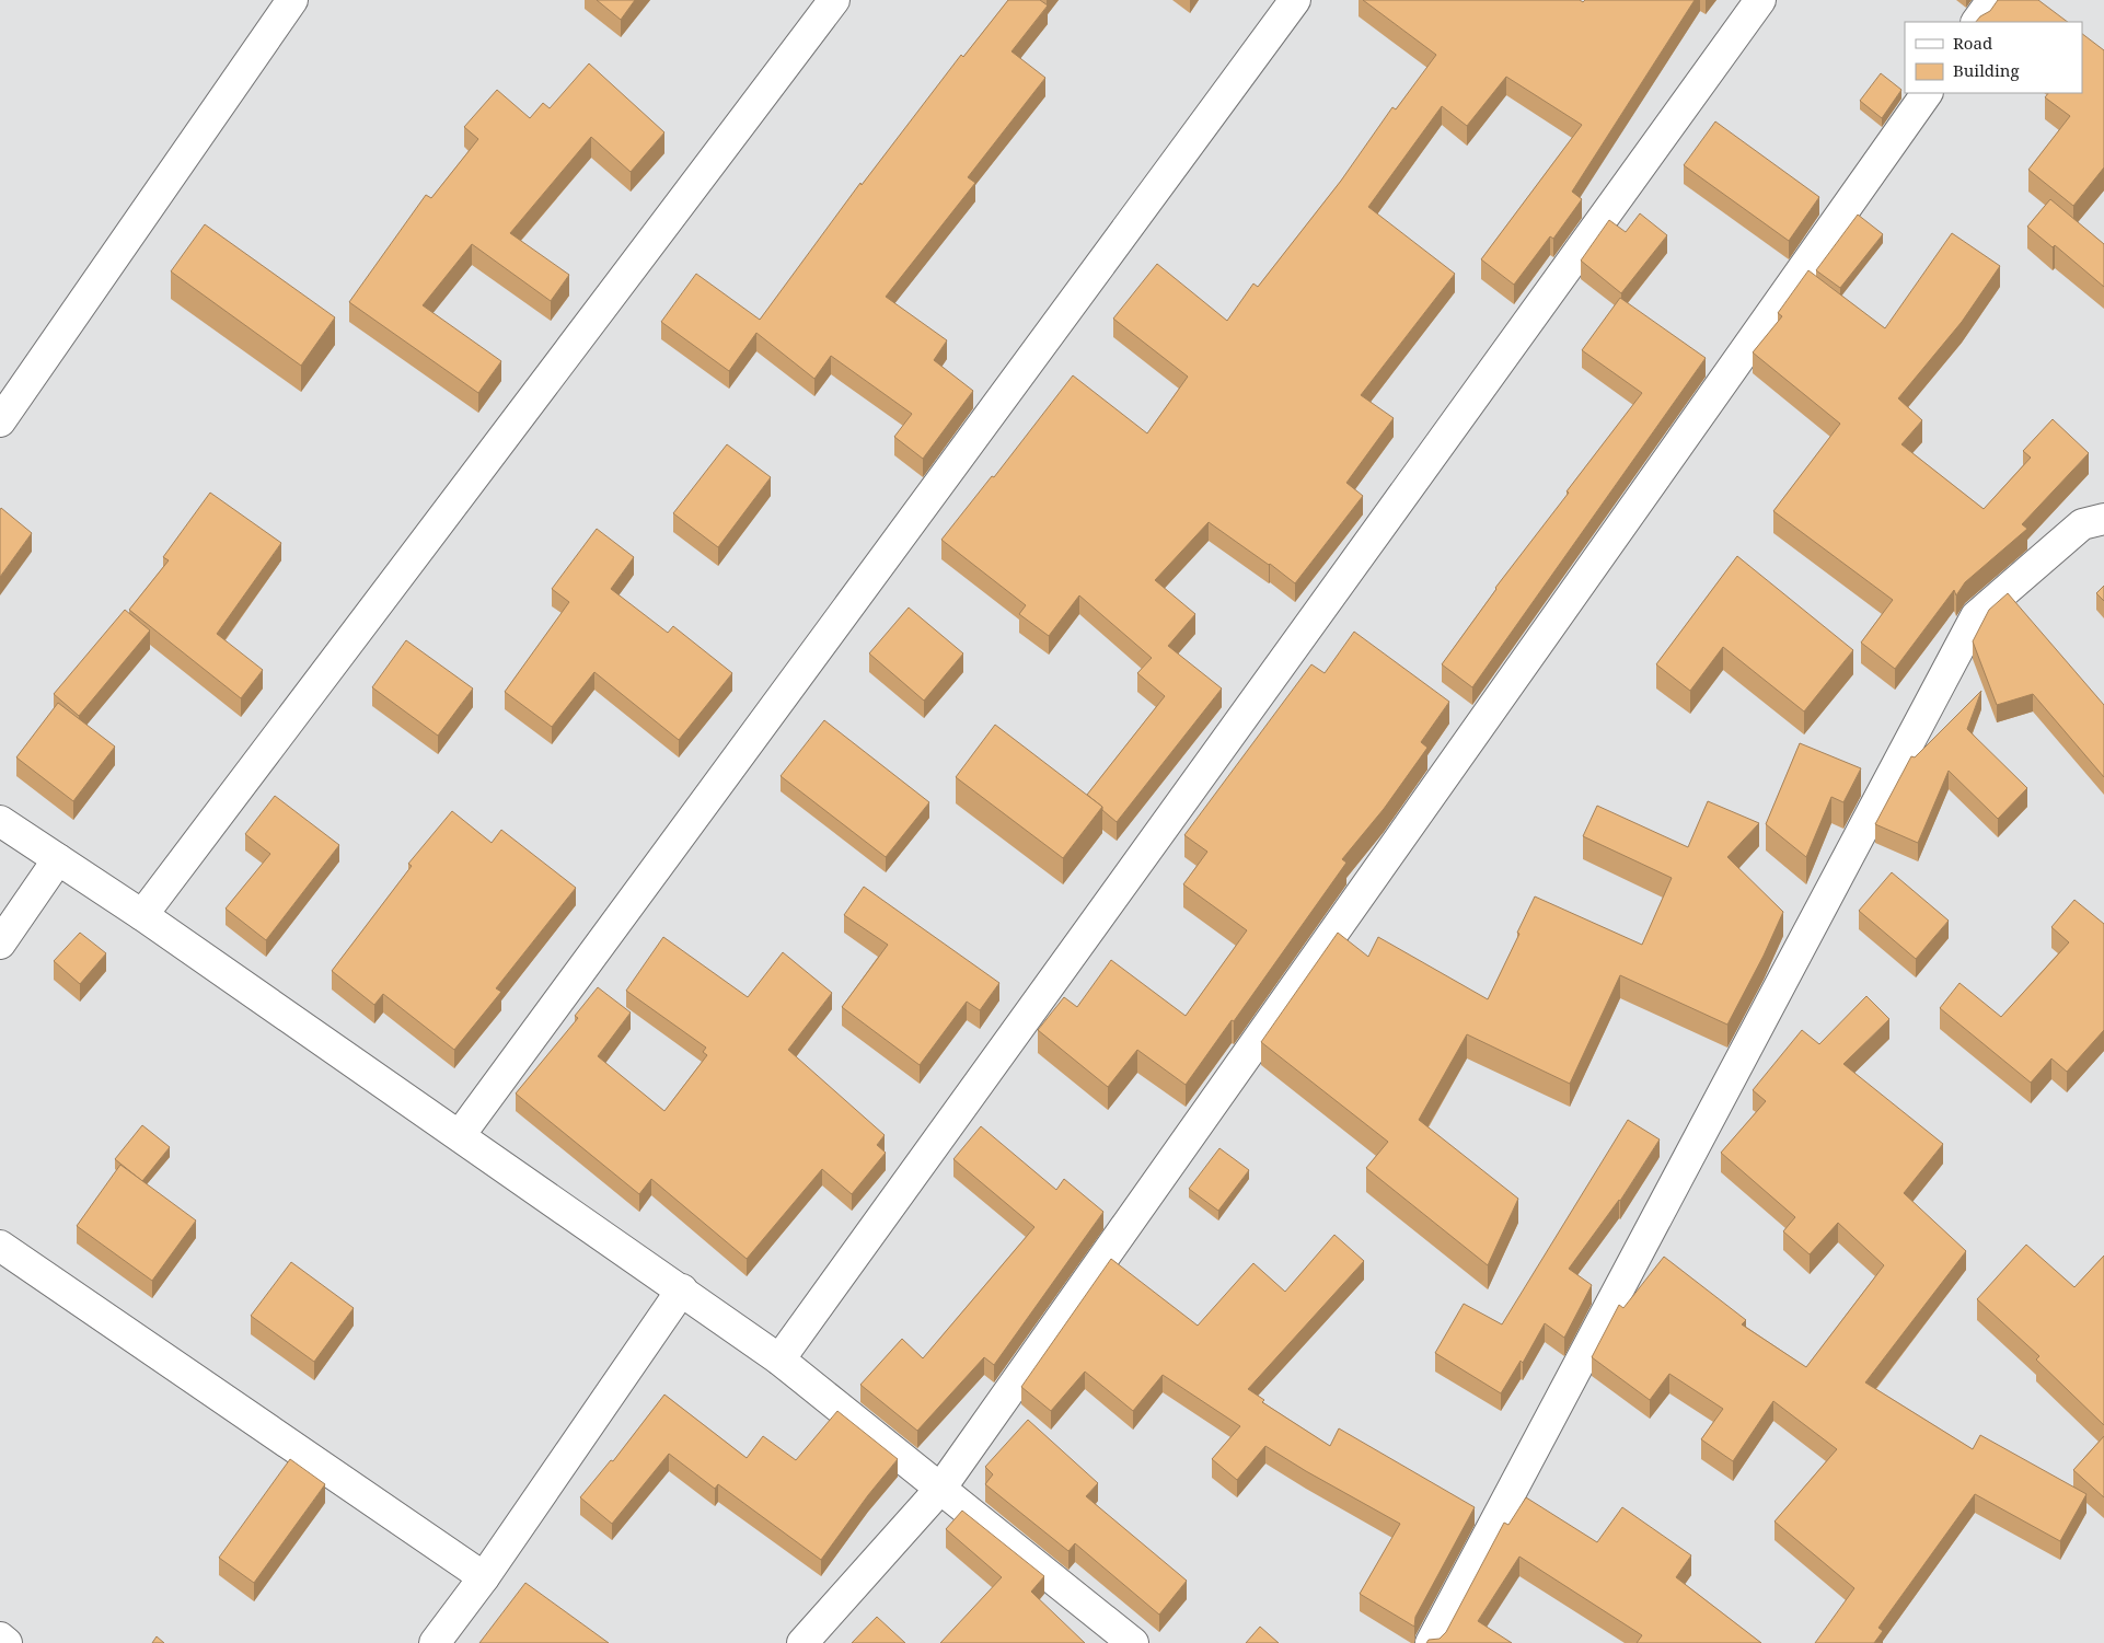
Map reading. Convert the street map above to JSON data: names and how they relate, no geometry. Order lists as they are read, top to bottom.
{
  "legend": ["Road", "Building"]
}
